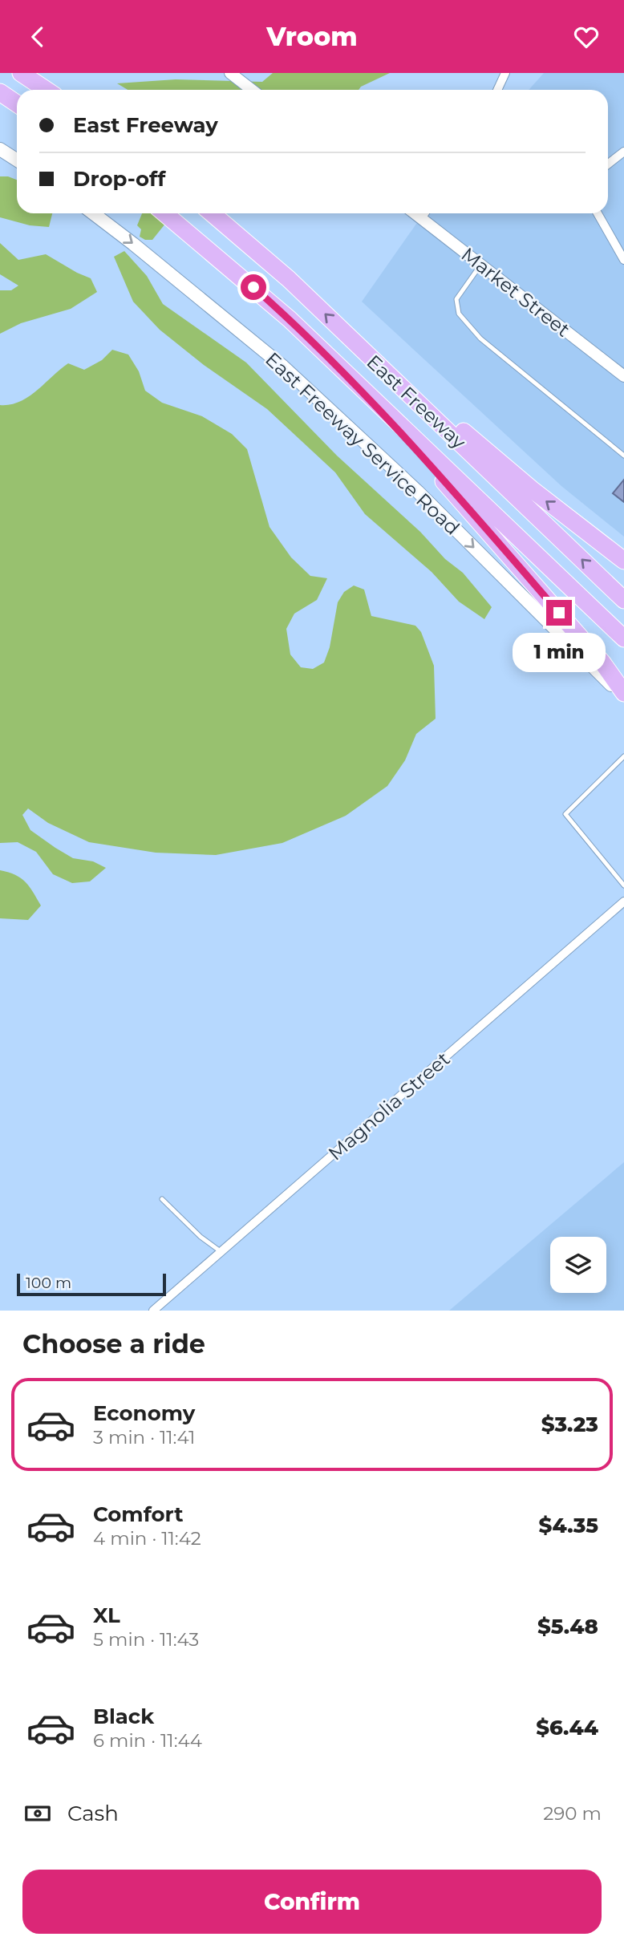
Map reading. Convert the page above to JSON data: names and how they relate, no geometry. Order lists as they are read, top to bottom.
{
  "streets": {
    "highway": ["East Freeway"],
    "main road": ["East Freeway Service Road"],
    "street": ["Market Street", "Magnolia Street"]
  },
  "one_way": ["East Freeway Service Road"],
  "scale_bar": "100 m",
  "page": {
    "header": "Vroom",
    "banner": ["East Freeway", "Drop-off"],
    "bubble": "1 min",
    "scale": "100 m",
    "heading": "Choose a ride",
    "list": [
      {
        "name": "Economy",
        "note": "3 min · 11:41",
        "value": "$3.23"
      },
      {
        "name": "Comfort",
        "note": "4 min · 11:42",
        "value": "$4.35"
      },
      {
        "name": "XL",
        "note": "5 min · 11:43",
        "value": "$5.48"
      },
      {
        "name": "Black",
        "note": "6 min · 11:44",
        "value": "$6.44"
      }
    ],
    "pay": ["Cash", "290 m"],
    "buttons": "Confirm"
  }
}
